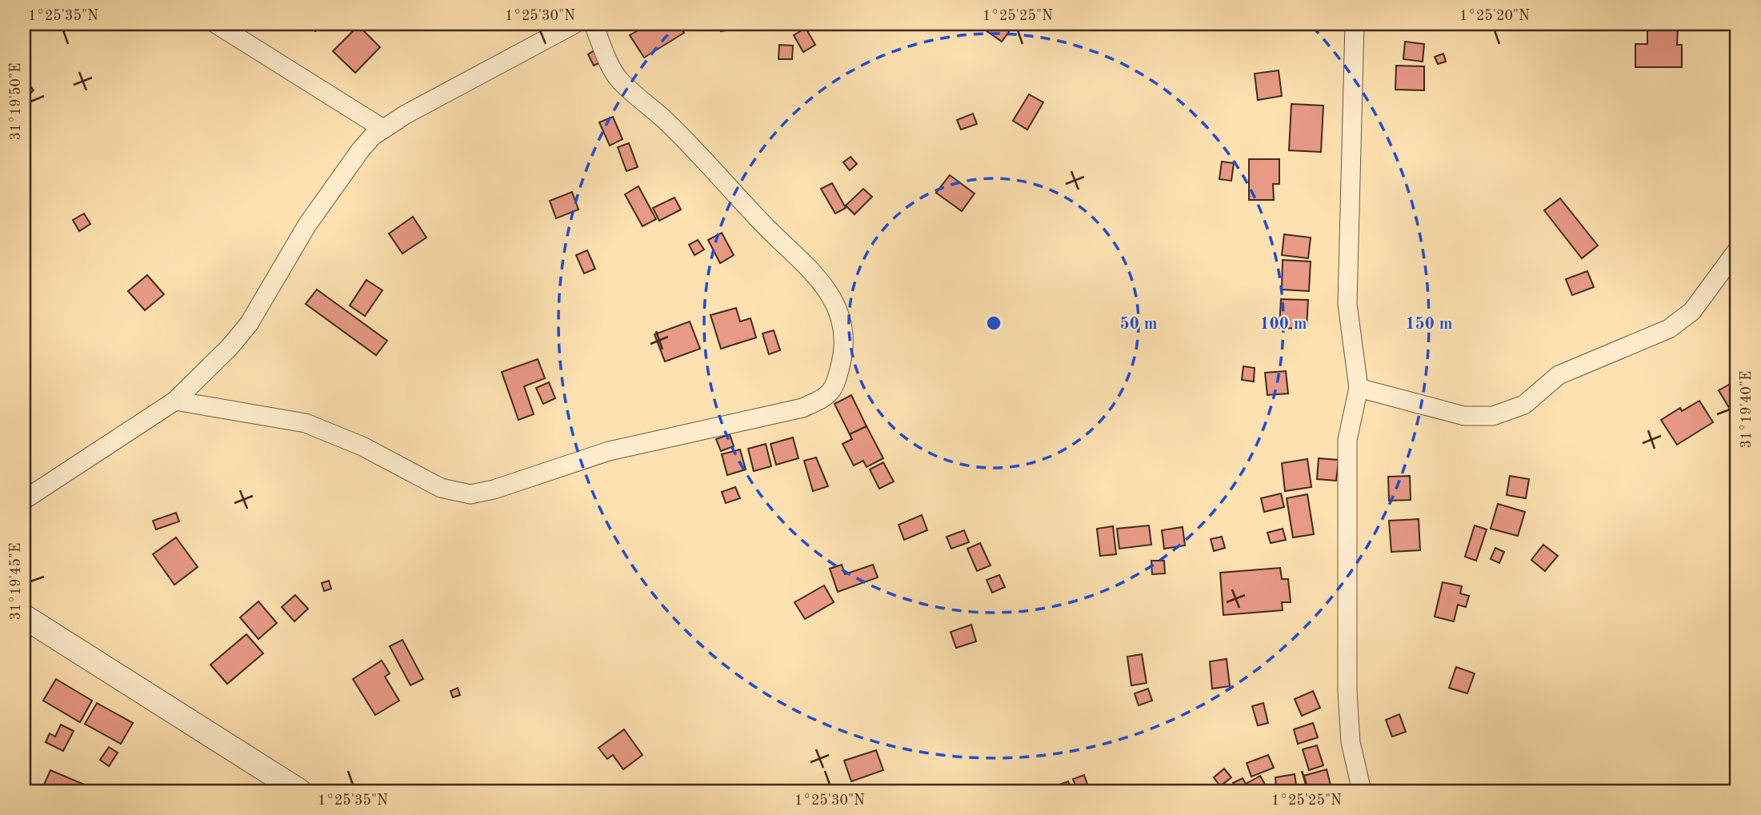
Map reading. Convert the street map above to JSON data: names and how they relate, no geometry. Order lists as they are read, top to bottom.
{
  "coordinates": [
    "1°25'35\"N",
    "1°25'30\"N",
    "1°25'25\"N",
    "1°25'20\"N",
    "31°19'50\"E",
    "31°19'40\"E",
    "31°19'45\"E"
  ],
  "rings": ["50 m", "100 m", "150 m"]
}
